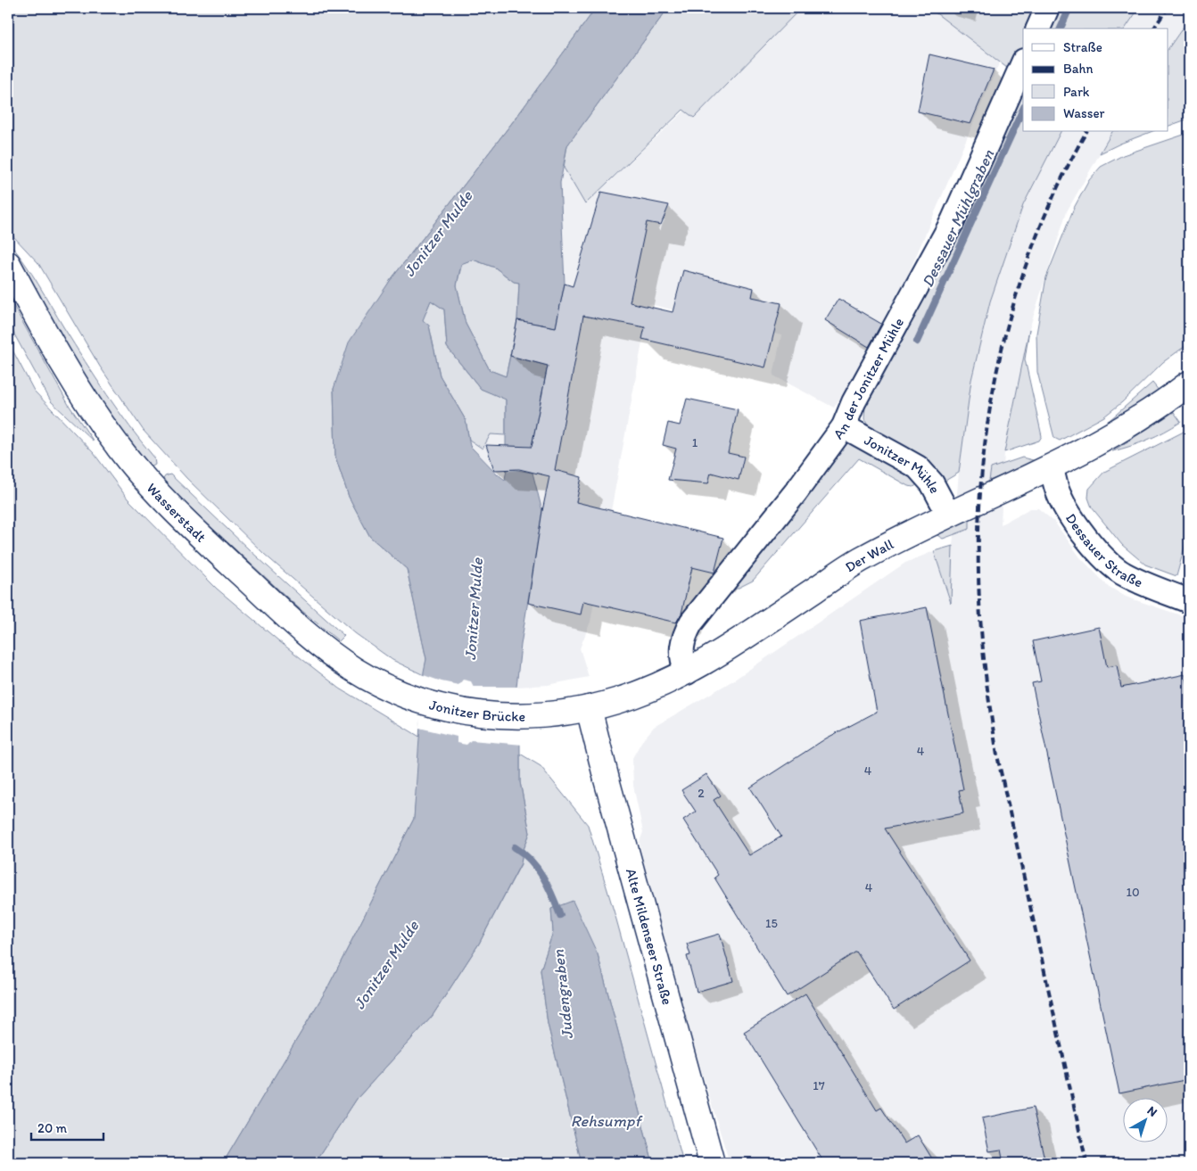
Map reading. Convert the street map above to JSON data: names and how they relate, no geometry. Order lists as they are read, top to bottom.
{
  "streets": {
    "main road": [
      "Wasserstadt",
      "Der Wall",
      "Jonitzer Brücke",
      "Alte Mildenseer Straße"
    ],
    "street": ["An der Jonitzer Mühle", "Jonitzer Mühle", "Dessauer Straße"]
  },
  "crossings": [
    ["An der Jonitzer Mühle", "Jonitzer Mühle"],
    ["An der Jonitzer Mühle", "Der Wall"],
    ["Jonitzer Mühle", "Der Wall"],
    ["Wasserstadt", "Jonitzer Brücke"],
    ["Dessauer Straße", "Der Wall"],
    ["Der Wall", "Jonitzer Brücke"],
    ["Der Wall", "Alte Mildenseer Straße"]
  ],
  "water": [
    "Dessauer Mühlgraben",
    "Jonitzer Mulde",
    "Judengraben",
    "Rehsumpf"
  ],
  "house_numbers": [
    "1",
    "4",
    "4",
    "2",
    "4",
    "10",
    "15",
    "17"
  ],
  "legend": [
    "Straße",
    "Bahn",
    "Park",
    "Wasser"
  ],
  "scale_bar": "20 m",
  "north": "top right"
}
